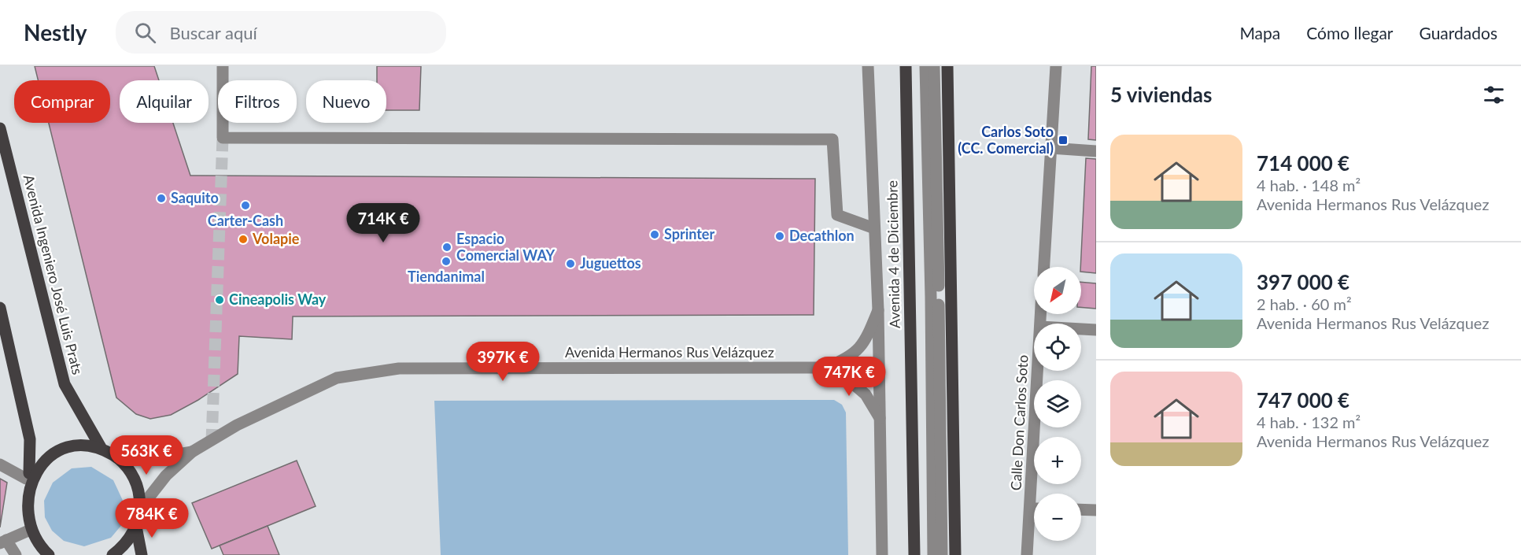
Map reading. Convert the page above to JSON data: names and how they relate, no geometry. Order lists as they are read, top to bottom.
{
  "streets": {
    "main road": ["Avenida 4 de Diciembre", "Avenida Ingeniero José Luis Prats"],
    "street": ["Avenida Hermanos Rus Velázquez", "Calle Don Carlos Soto"]
  },
  "places": {
    "transit": ["Carlos Soto (CC. Comercial)"],
    "other": [
      "Saquito",
      "Carter-Cash",
      "Sprinter",
      "Decathlon",
      "Volapie",
      "Espacio Comercial WAY",
      "Tiendanimal",
      "Juguettos",
      "Cineapolis Way"
    ]
  },
  "north": "bottom left",
  "page": {
    "header": "Nestly",
    "search": "Buscar aquí",
    "nav": ["Mapa", "Cómo llegar", "Guardados"],
    "heading": "5 viviendas",
    "chip": [
      "Comprar",
      "Alquilar",
      "Filtros",
      "Nuevo"
    ],
    "list": [
      {
        "name": "714 000 €",
        "note": "4 hab. · 148 m² · Avenida Hermanos Rus Velázquez"
      },
      {
        "name": "397 000 €",
        "note": "2 hab. · 60 m² · Avenida Hermanos Rus Velázquez"
      },
      {
        "name": "747 000 €",
        "note": "4 hab. · 132 m² · Avenida Hermanos Rus Velázquez"
      }
    ],
    "price": [
      "714K €",
      "397K €",
      "747K €",
      "563K €",
      "784K €"
    ],
    "map_buttons": ["+", "−"]
  }
}
